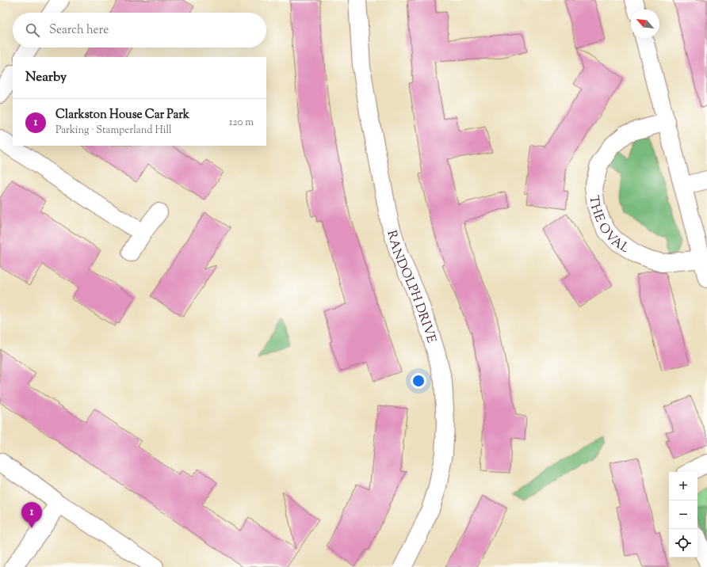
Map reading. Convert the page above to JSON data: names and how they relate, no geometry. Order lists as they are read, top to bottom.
{
  "streets": {
    "street": ["THE OVAL", "RANDOLPH DRIVE"]
  },
  "north": "top left",
  "page": {
    "search": "Search here",
    "heading": "Nearby",
    "list": [
      {
        "mark": "1",
        "name": "Clarkston House Car Park",
        "note": "Parking · Stamperland Hill",
        "value": "120 m"
      }
    ],
    "map_buttons": ["+", "−"],
    "pins": "1"
  }
}
